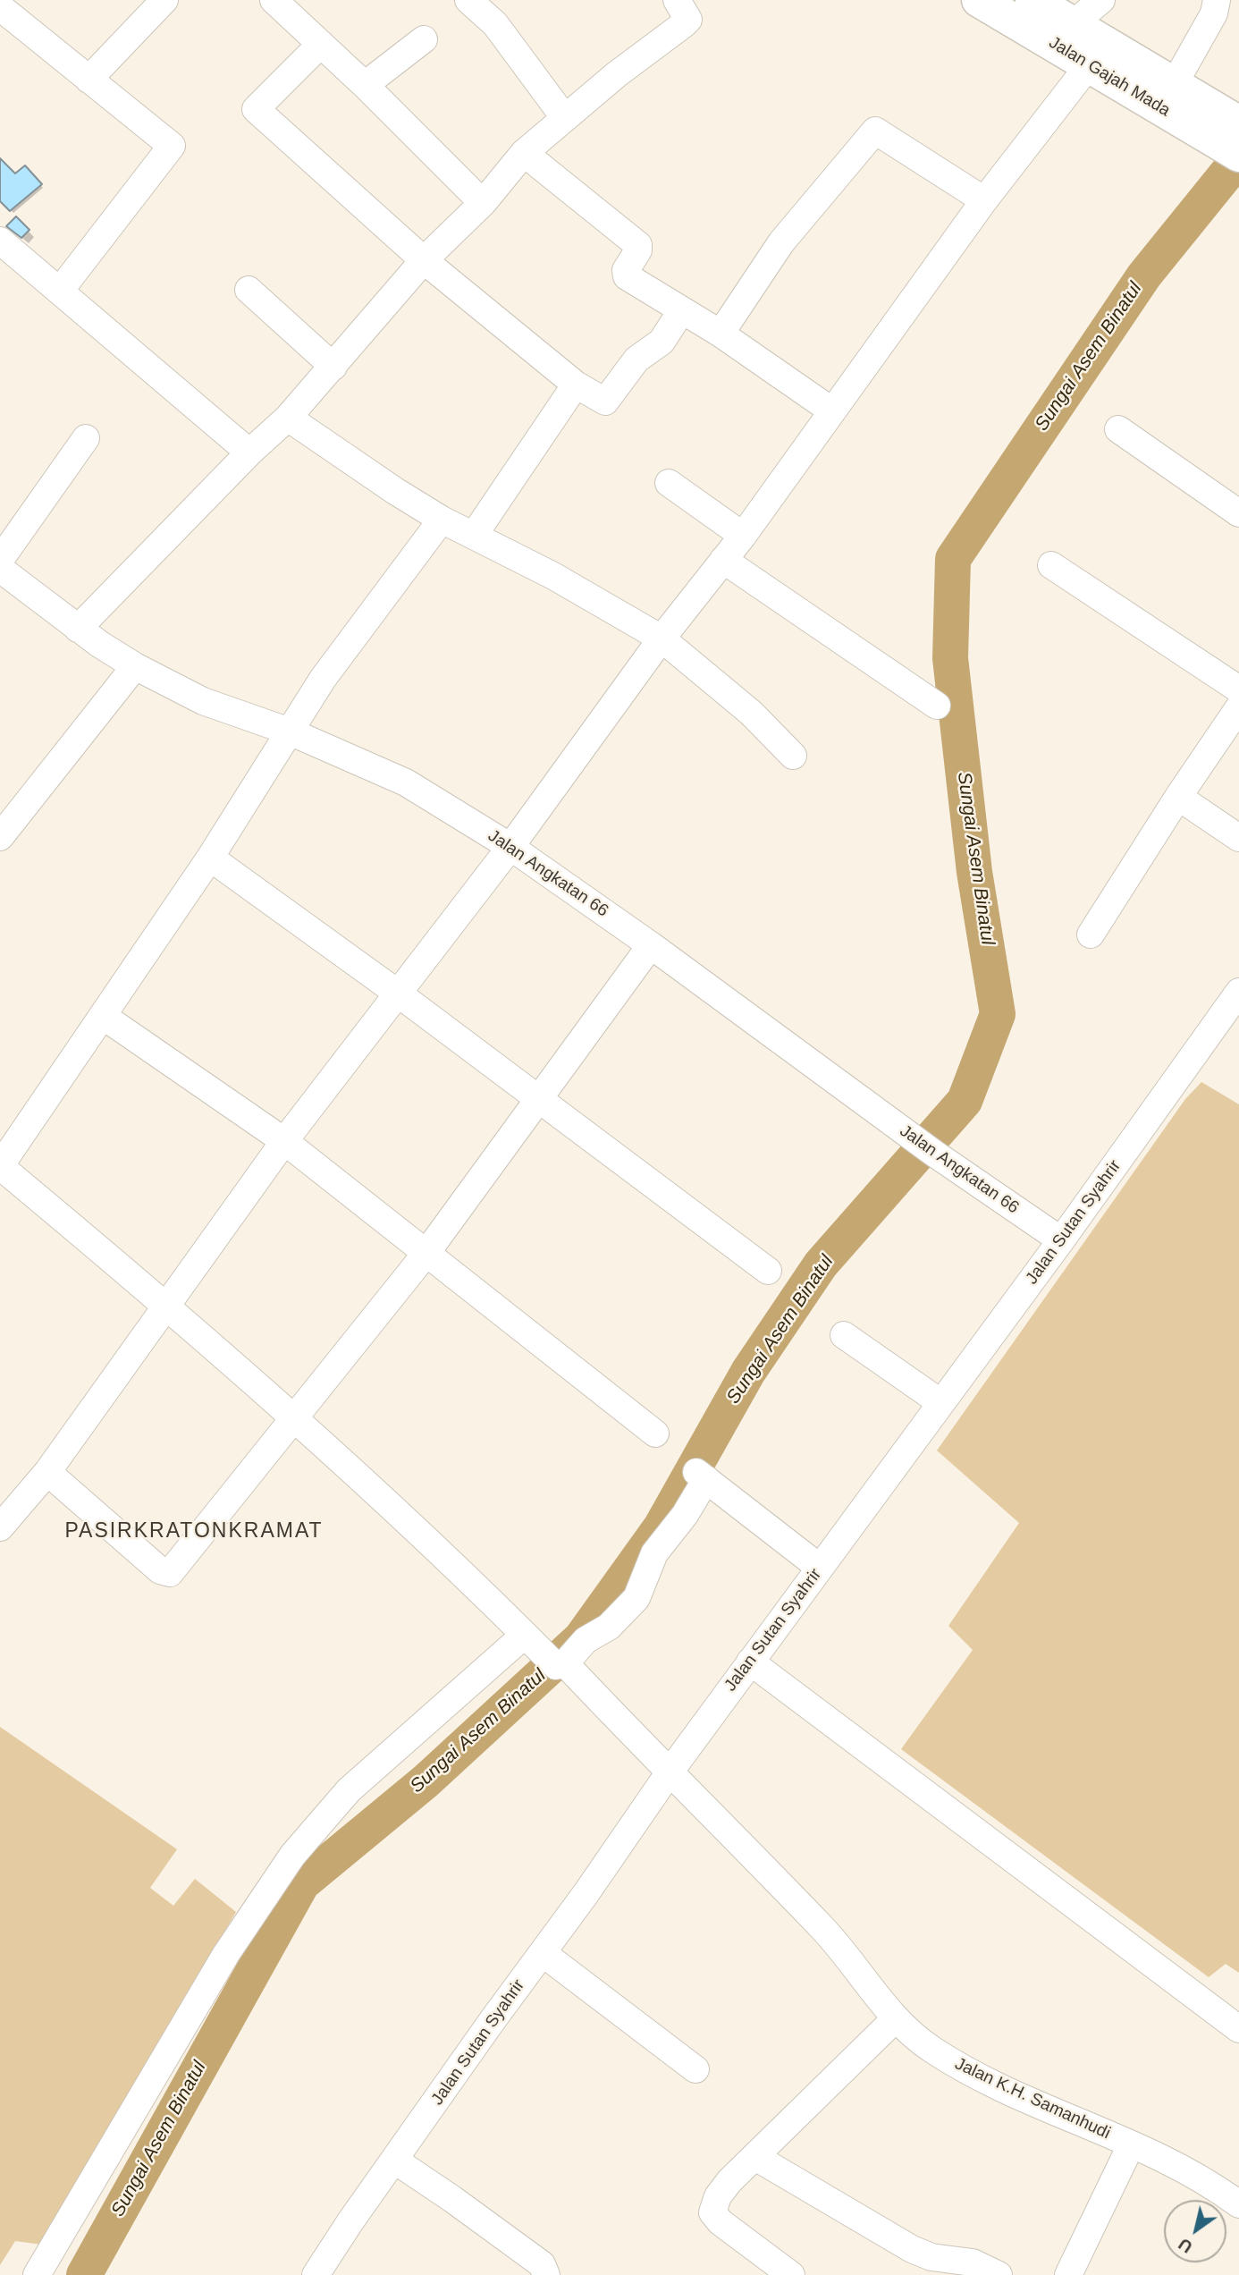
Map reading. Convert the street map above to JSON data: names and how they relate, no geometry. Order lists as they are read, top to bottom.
{
  "streets": {
    "highway": ["Jalan Gajah Mada"],
    "street": ["Jalan Angkatan 66", "Jalan Sutan Syahrir", "Jalan K.H. Samanhudi"]
  },
  "crossings": [
    ["Jalan Angkatan 66", "Jalan Sutan Syahrir"],
    ["Jalan Sutan Syahrir", "Jalan K.H. Samanhudi"]
  ],
  "districts": ["PASIRKRATONKRAMAT"],
  "water": ["Sungai Asem Binatul"],
  "north": "bottom left"
}
